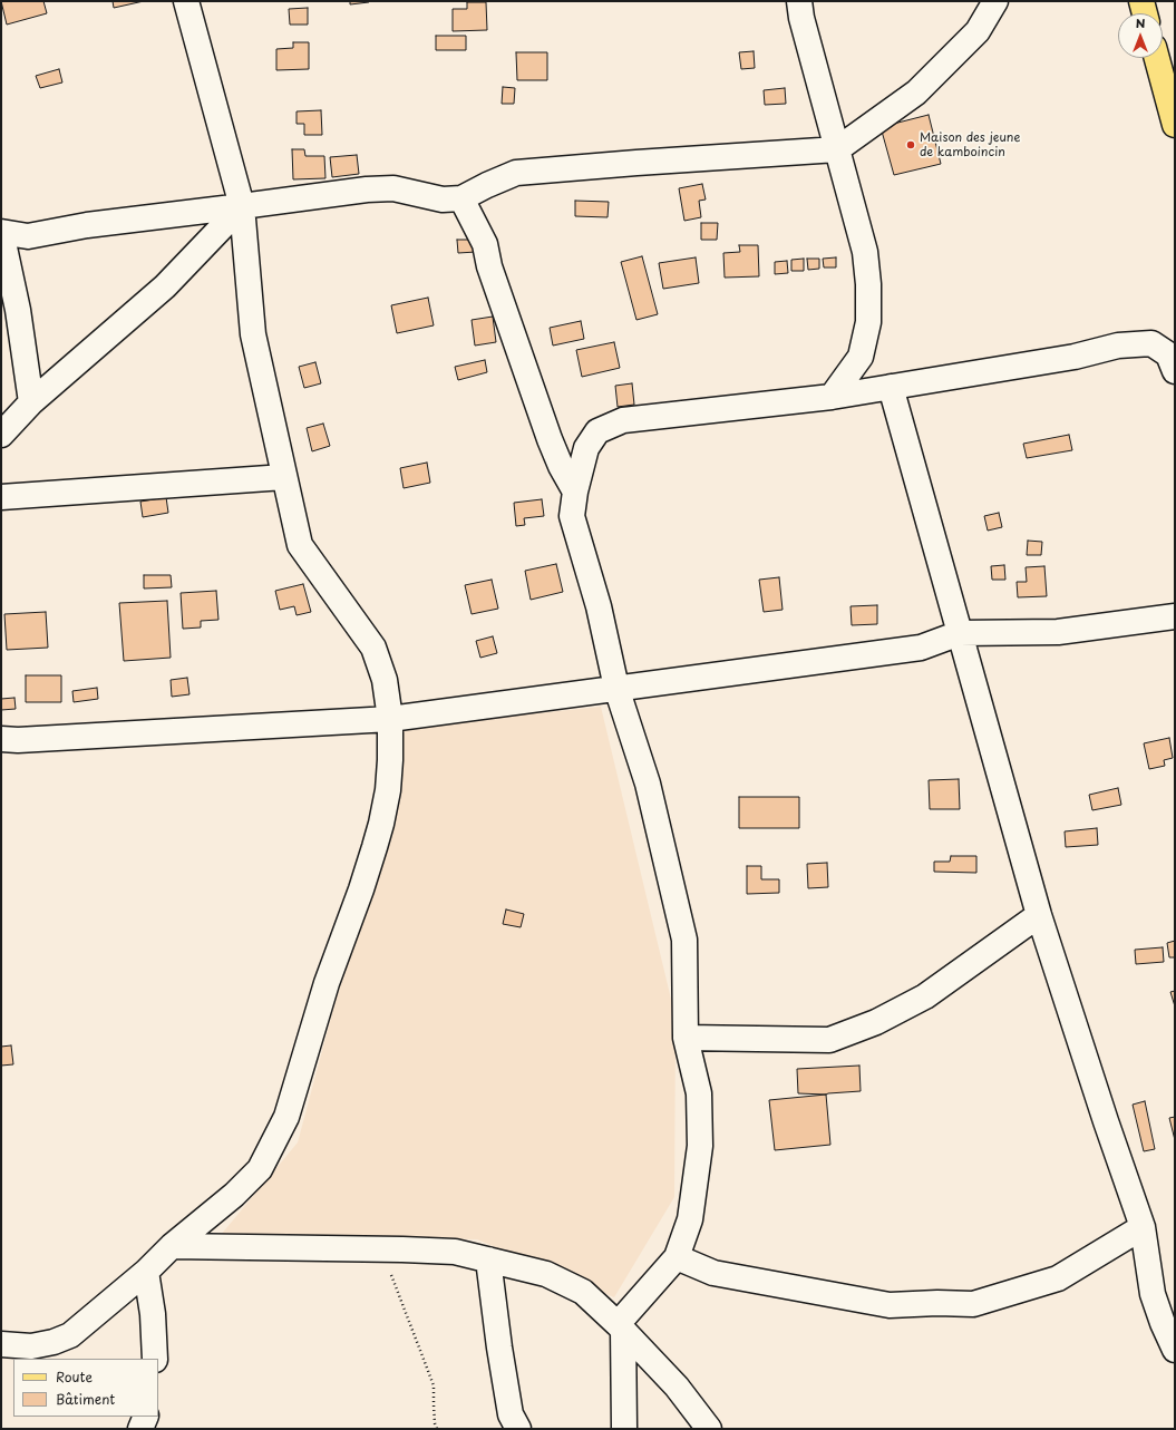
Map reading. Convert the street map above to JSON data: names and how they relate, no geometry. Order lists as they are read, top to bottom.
{
  "places": ["Maison des jeune de kamboincin"],
  "legend": ["Route", "Bâtiment"],
  "north": "top"
}
